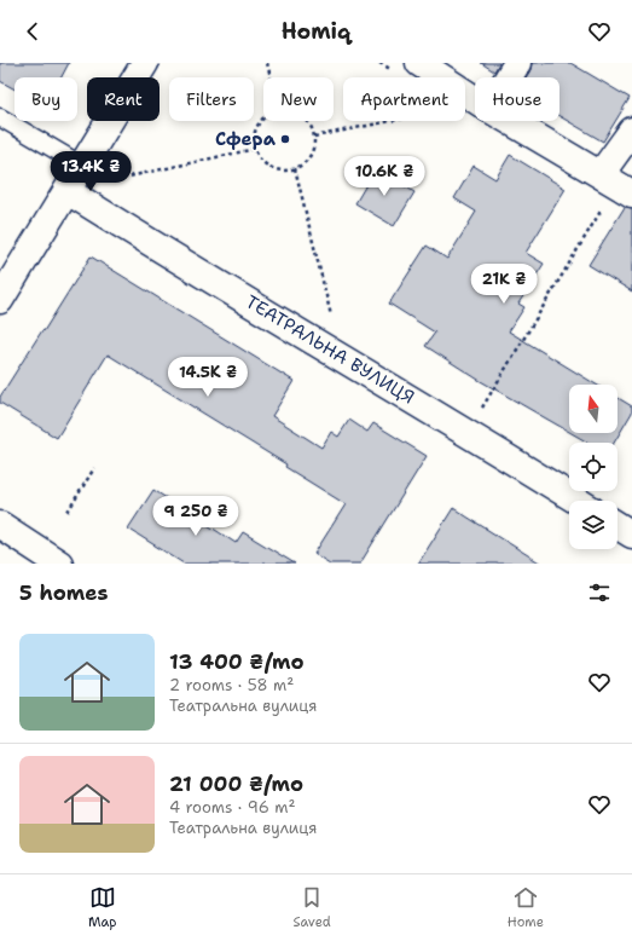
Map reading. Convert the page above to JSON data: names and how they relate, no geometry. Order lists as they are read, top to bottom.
{
  "streets": {
    "street": ["ТЕАТРАЛЬНА ВУЛИЦЯ"]
  },
  "places": ["Сфера"],
  "north": "top",
  "page": {
    "header": "Homiq",
    "chip": [
      "Buy",
      "Rent",
      "Filters",
      "New",
      "Apartment",
      "House"
    ],
    "price": [
      "13.4K ₴",
      "10.6K ₴",
      "21K ₴",
      "14.5K ₴",
      "9 250 ₴"
    ],
    "heading": "5 homes",
    "list": [
      {
        "name": "13 400 ₴/mo",
        "note": "2 rooms · 58 m² · Театральна вулиця"
      },
      {
        "name": "21 000 ₴/mo",
        "note": "4 rooms · 96 m² · Театральна вулиця"
      }
    ],
    "tabs": ["Map", "Saved", "Home"]
  }
}
